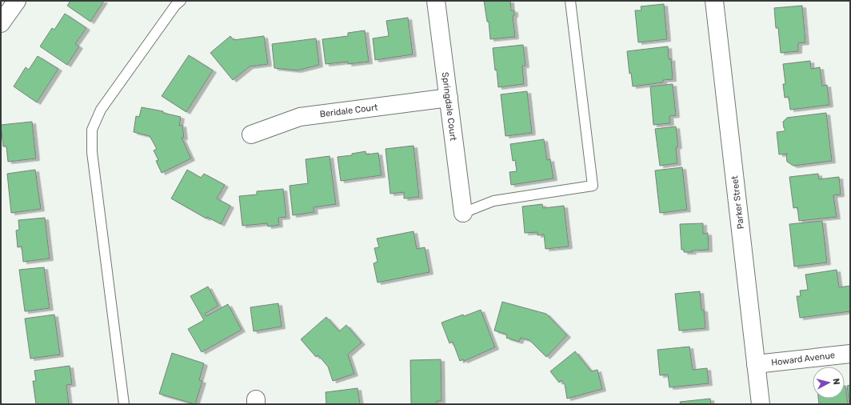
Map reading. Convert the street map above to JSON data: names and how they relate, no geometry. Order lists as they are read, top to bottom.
{
  "streets": {
    "street": [
      "Springdale Court",
      "Beridale Court",
      "Parker Street",
      "Howard Avenue"
    ]
  },
  "crossings": [
    ["Springdale Court", "Beridale Court"],
    ["Parker Street", "Howard Avenue"]
  ],
  "north": "right"
}
